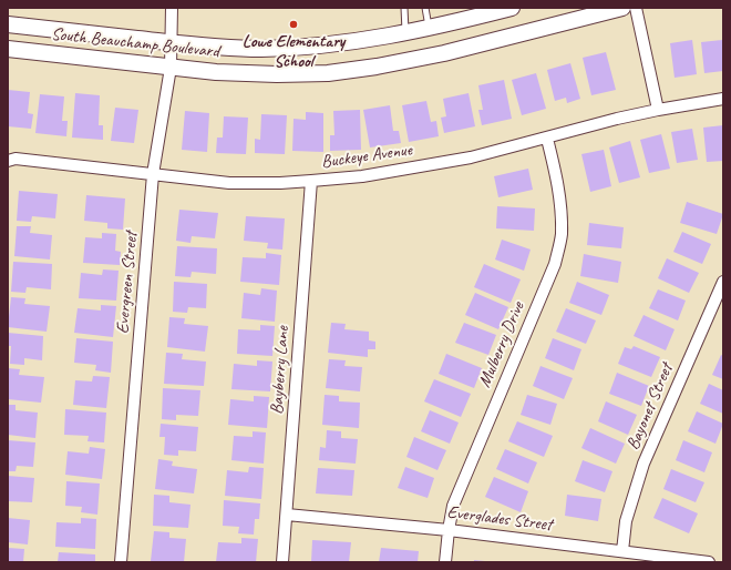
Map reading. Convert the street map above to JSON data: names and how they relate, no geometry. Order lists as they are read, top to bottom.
{
  "streets": {
    "street": [
      "South Beauchamp Boulevard",
      "Buckeye Avenue",
      "Evergreen Street",
      "Mulberry Drive",
      "Bayberry Lane",
      "Bayonet Street",
      "Everglades Street"
    ]
  },
  "crossings": [
    ["South Beauchamp Boulevard", "Evergreen Street"],
    ["Buckeye Avenue", "Evergreen Street"],
    ["Buckeye Avenue", "Mulberry Drive"],
    ["Buckeye Avenue", "Bayberry Lane"],
    ["Mulberry Drive", "Everglades Street"],
    ["Bayberry Lane", "Everglades Street"],
    ["Bayonet Street", "Everglades Street"]
  ],
  "places": ["Lowe Elementary School"]
}
